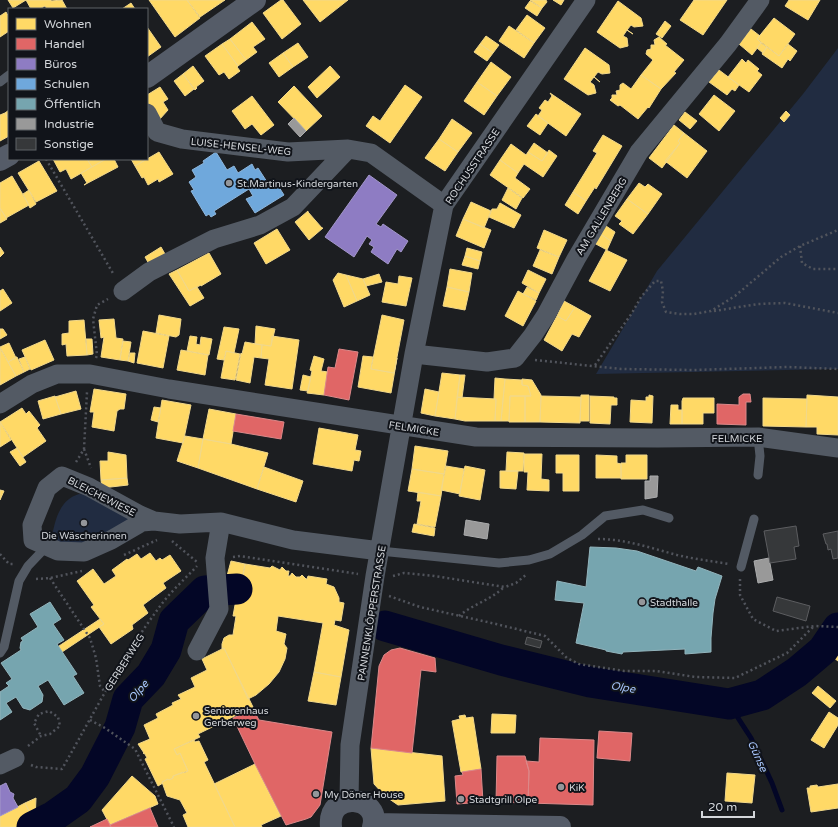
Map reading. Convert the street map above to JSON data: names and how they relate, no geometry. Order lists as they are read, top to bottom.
{
  "streets": {
    "street": [
      "LUISE-HENSEL-WEG",
      "ROCHUSSTRASSE",
      "AM GALLENBERG",
      "FELMICKE",
      "BLEICHEWIESE",
      "PANNENKLÖPPERSTRASSE"
    ],
    "path": ["GERBERWEG"]
  },
  "crossings": [
    ["LUISE-HENSEL-WEG", "ROCHUSSTRASSE"],
    ["ROCHUSSTRASSE", "AM GALLENBERG"],
    ["ROCHUSSTRASSE", "FELMICKE"],
    ["ROCHUSSTRASSE", "PANNENKLÖPPERSTRASSE"],
    ["FELMICKE", "PANNENKLÖPPERSTRASSE"],
    ["BLEICHEWIESE", "PANNENKLÖPPERSTRASSE"]
  ],
  "water": ["Olpe", "Günse"],
  "places": [
    "St.Martinus-Kindergarten",
    "Die Wäscherinnen",
    "Stadthalle",
    "Seniorenhaus Gerberweg",
    "KiK",
    "My Döner House",
    "Stadtgrill Olpe"
  ],
  "legend": [
    "Wohnen",
    "Handel",
    "Büros",
    "Schulen",
    "Öffentlich",
    "Industrie",
    "Sonstige"
  ],
  "scale_bar": "20 m"
}
